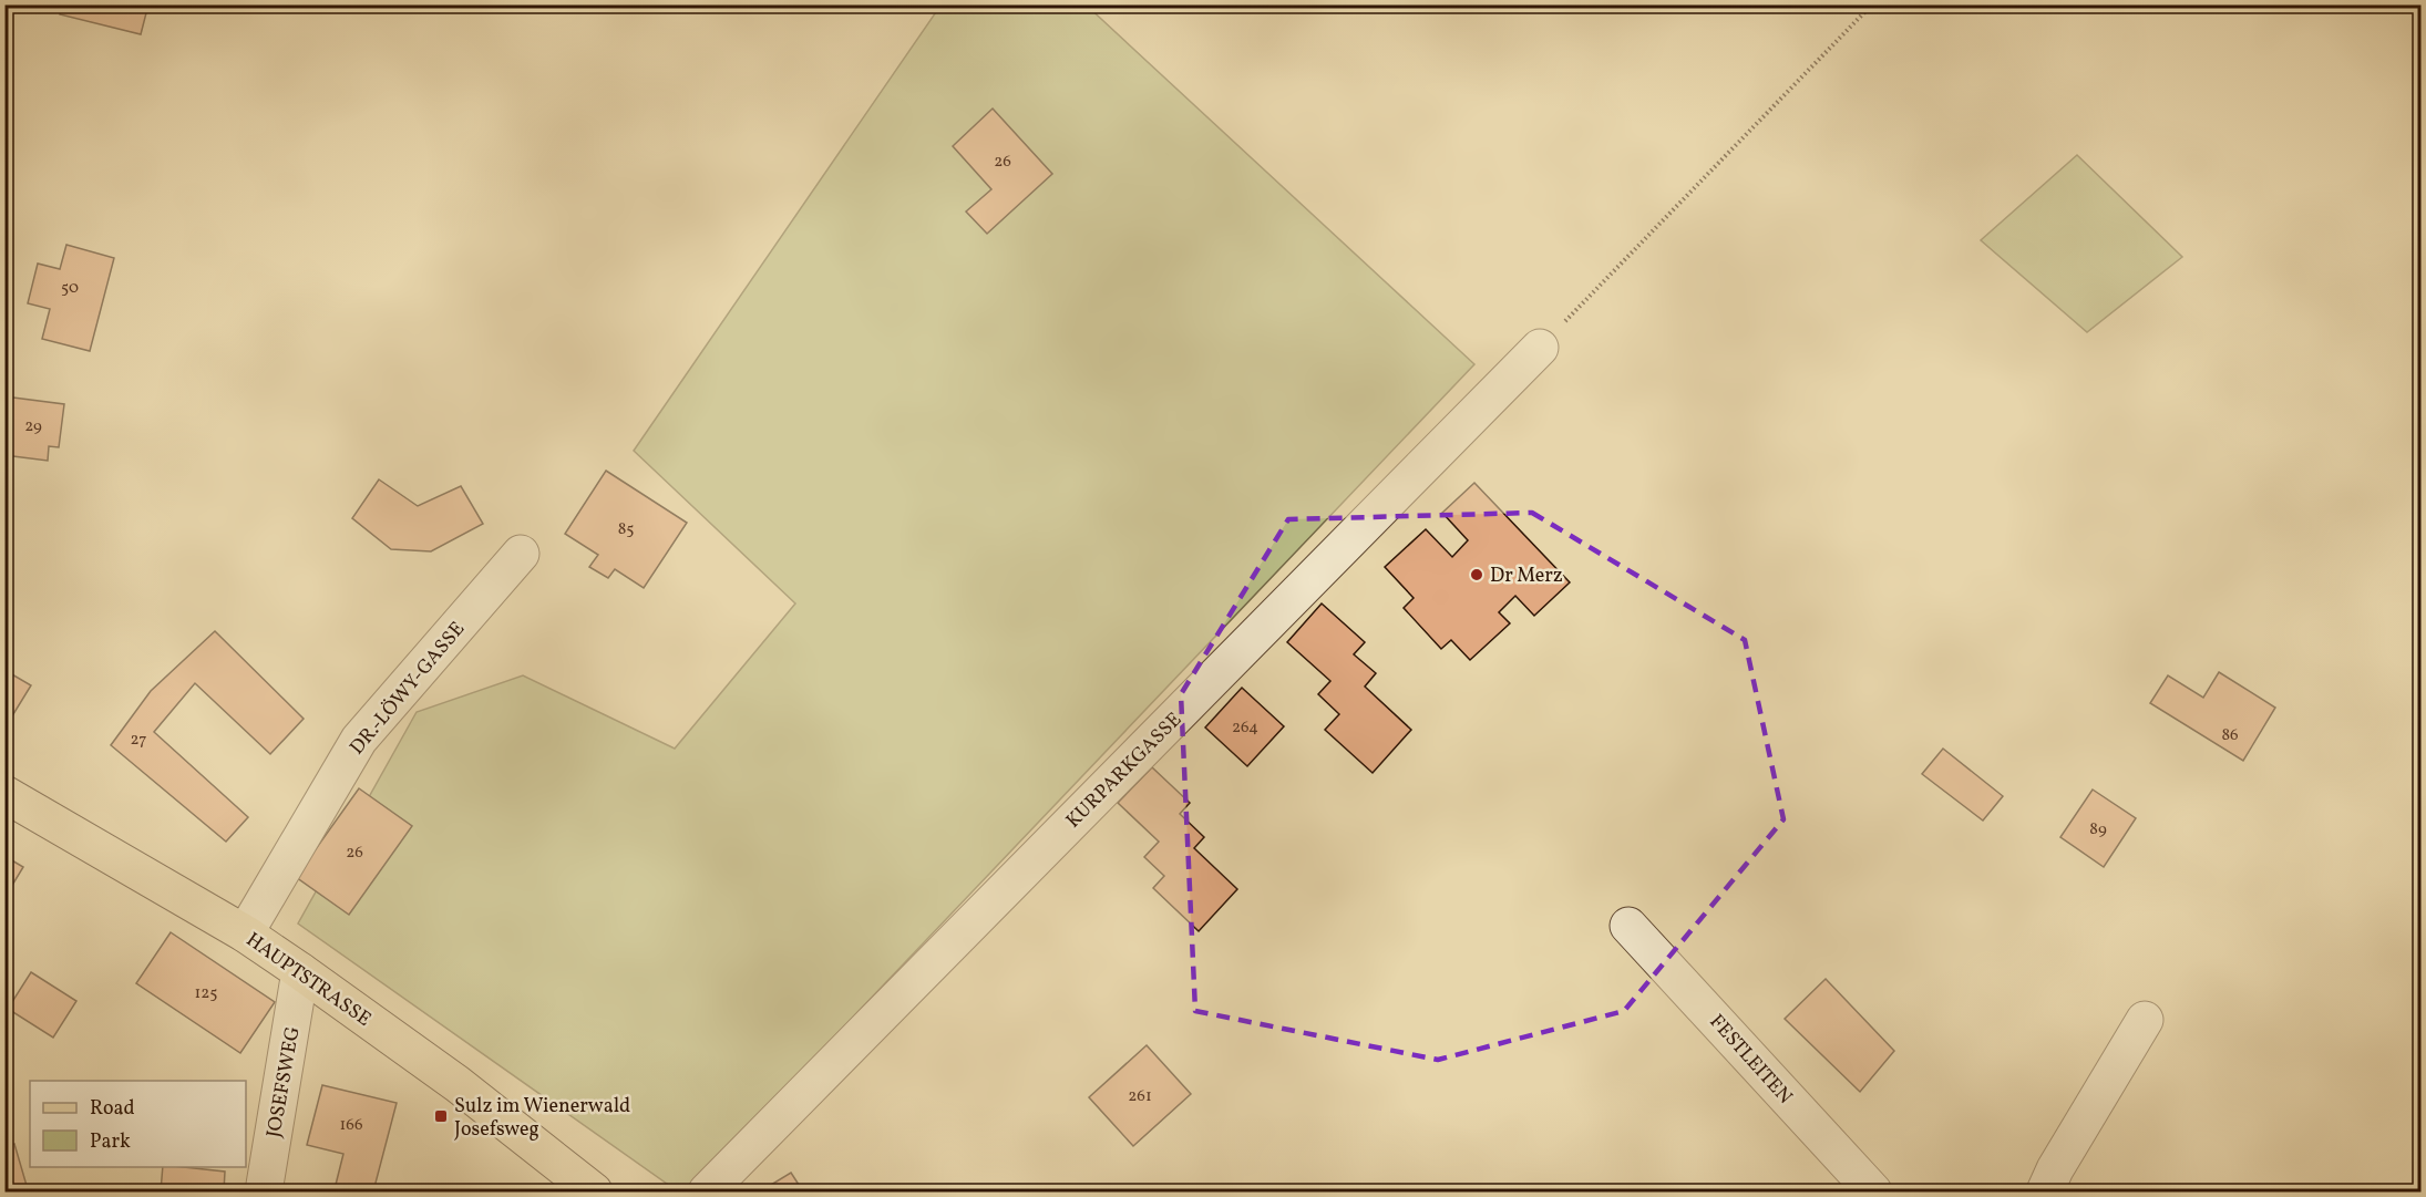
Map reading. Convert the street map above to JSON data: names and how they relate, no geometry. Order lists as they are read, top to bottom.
{
  "streets": {
    "main road": ["HAUPTSTRASSE"],
    "street": [
      "DR.-LÖWY-GASSE",
      "KURPARKGASSE",
      "FESTLEITEN",
      "JOSEFSWEG"
    ]
  },
  "crossings": [
    ["DR.-LÖWY-GASSE", "HAUPTSTRASSE"],
    ["HAUPTSTRASSE", "JOSEFSWEG"]
  ],
  "places": {
    "other": ["Dr Merz"],
    "transit": ["Sulz im Wienerwald Josefsweg"]
  },
  "house_numbers": [
    "26",
    "50",
    "29",
    "85",
    "264",
    "86",
    "27",
    "89",
    "26",
    "125",
    "261",
    "166"
  ],
  "legend": ["Road", "Park"]
}
